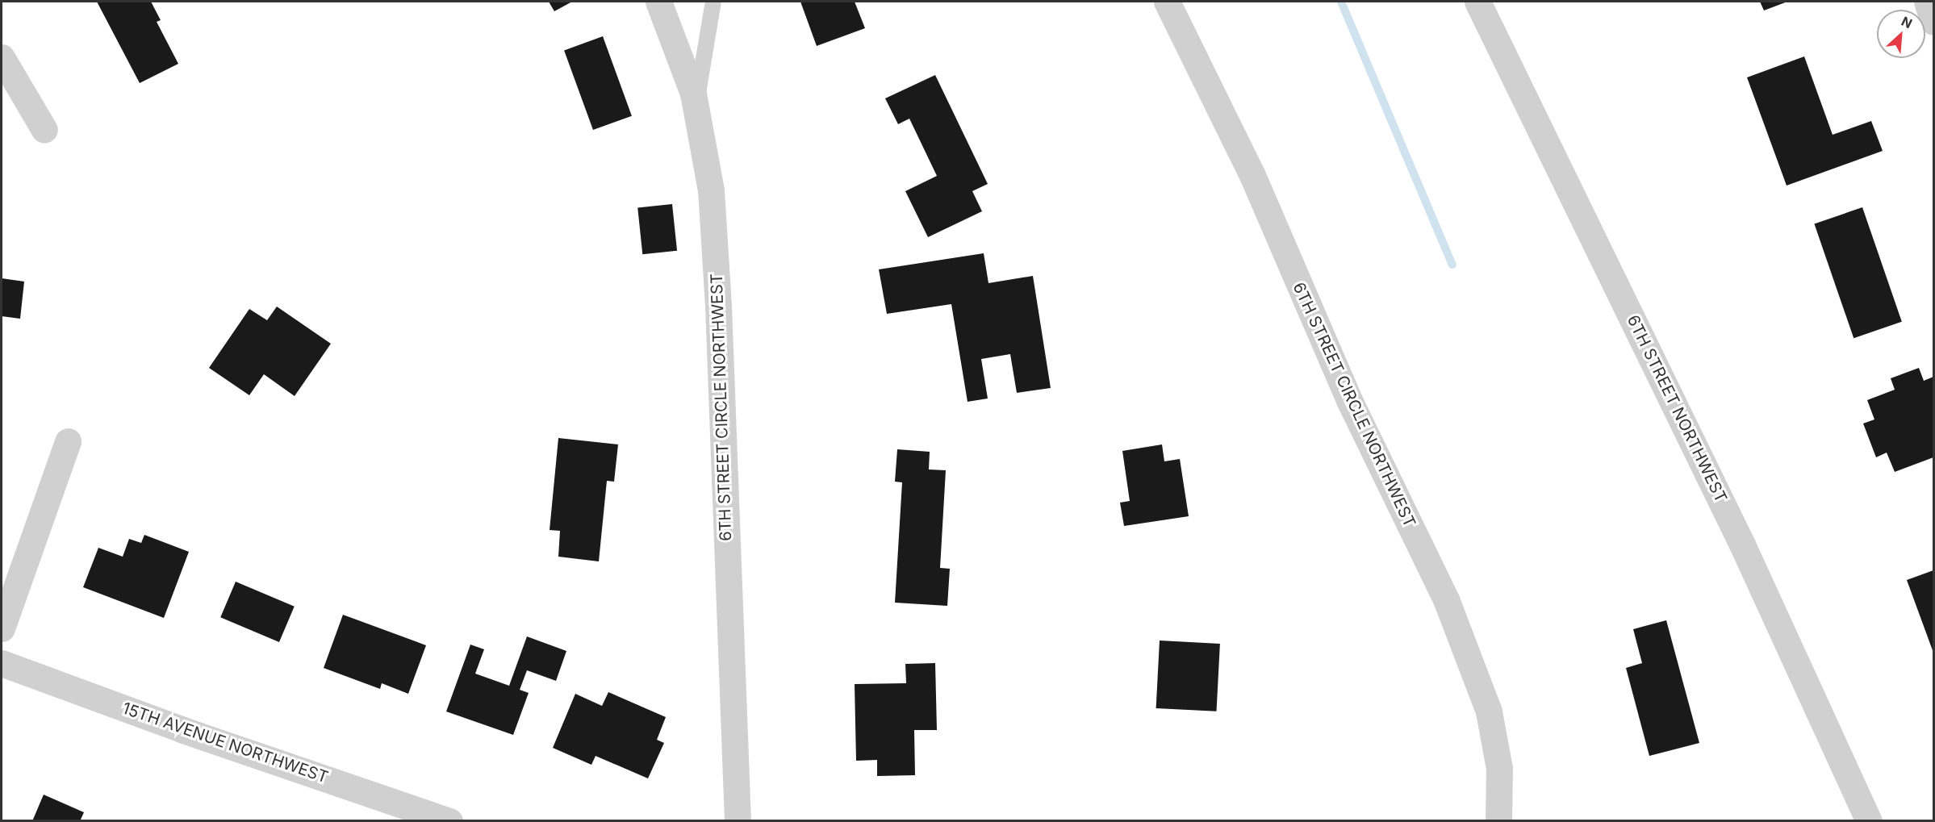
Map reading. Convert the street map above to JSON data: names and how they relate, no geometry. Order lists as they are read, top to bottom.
{
  "streets": {
    "street": ["6TH STREET CIRCLE NORTHWEST", "6TH STREET NORTHWEST", "15TH AVENUE NORTHWEST"]
  },
  "north": "top right"
}
